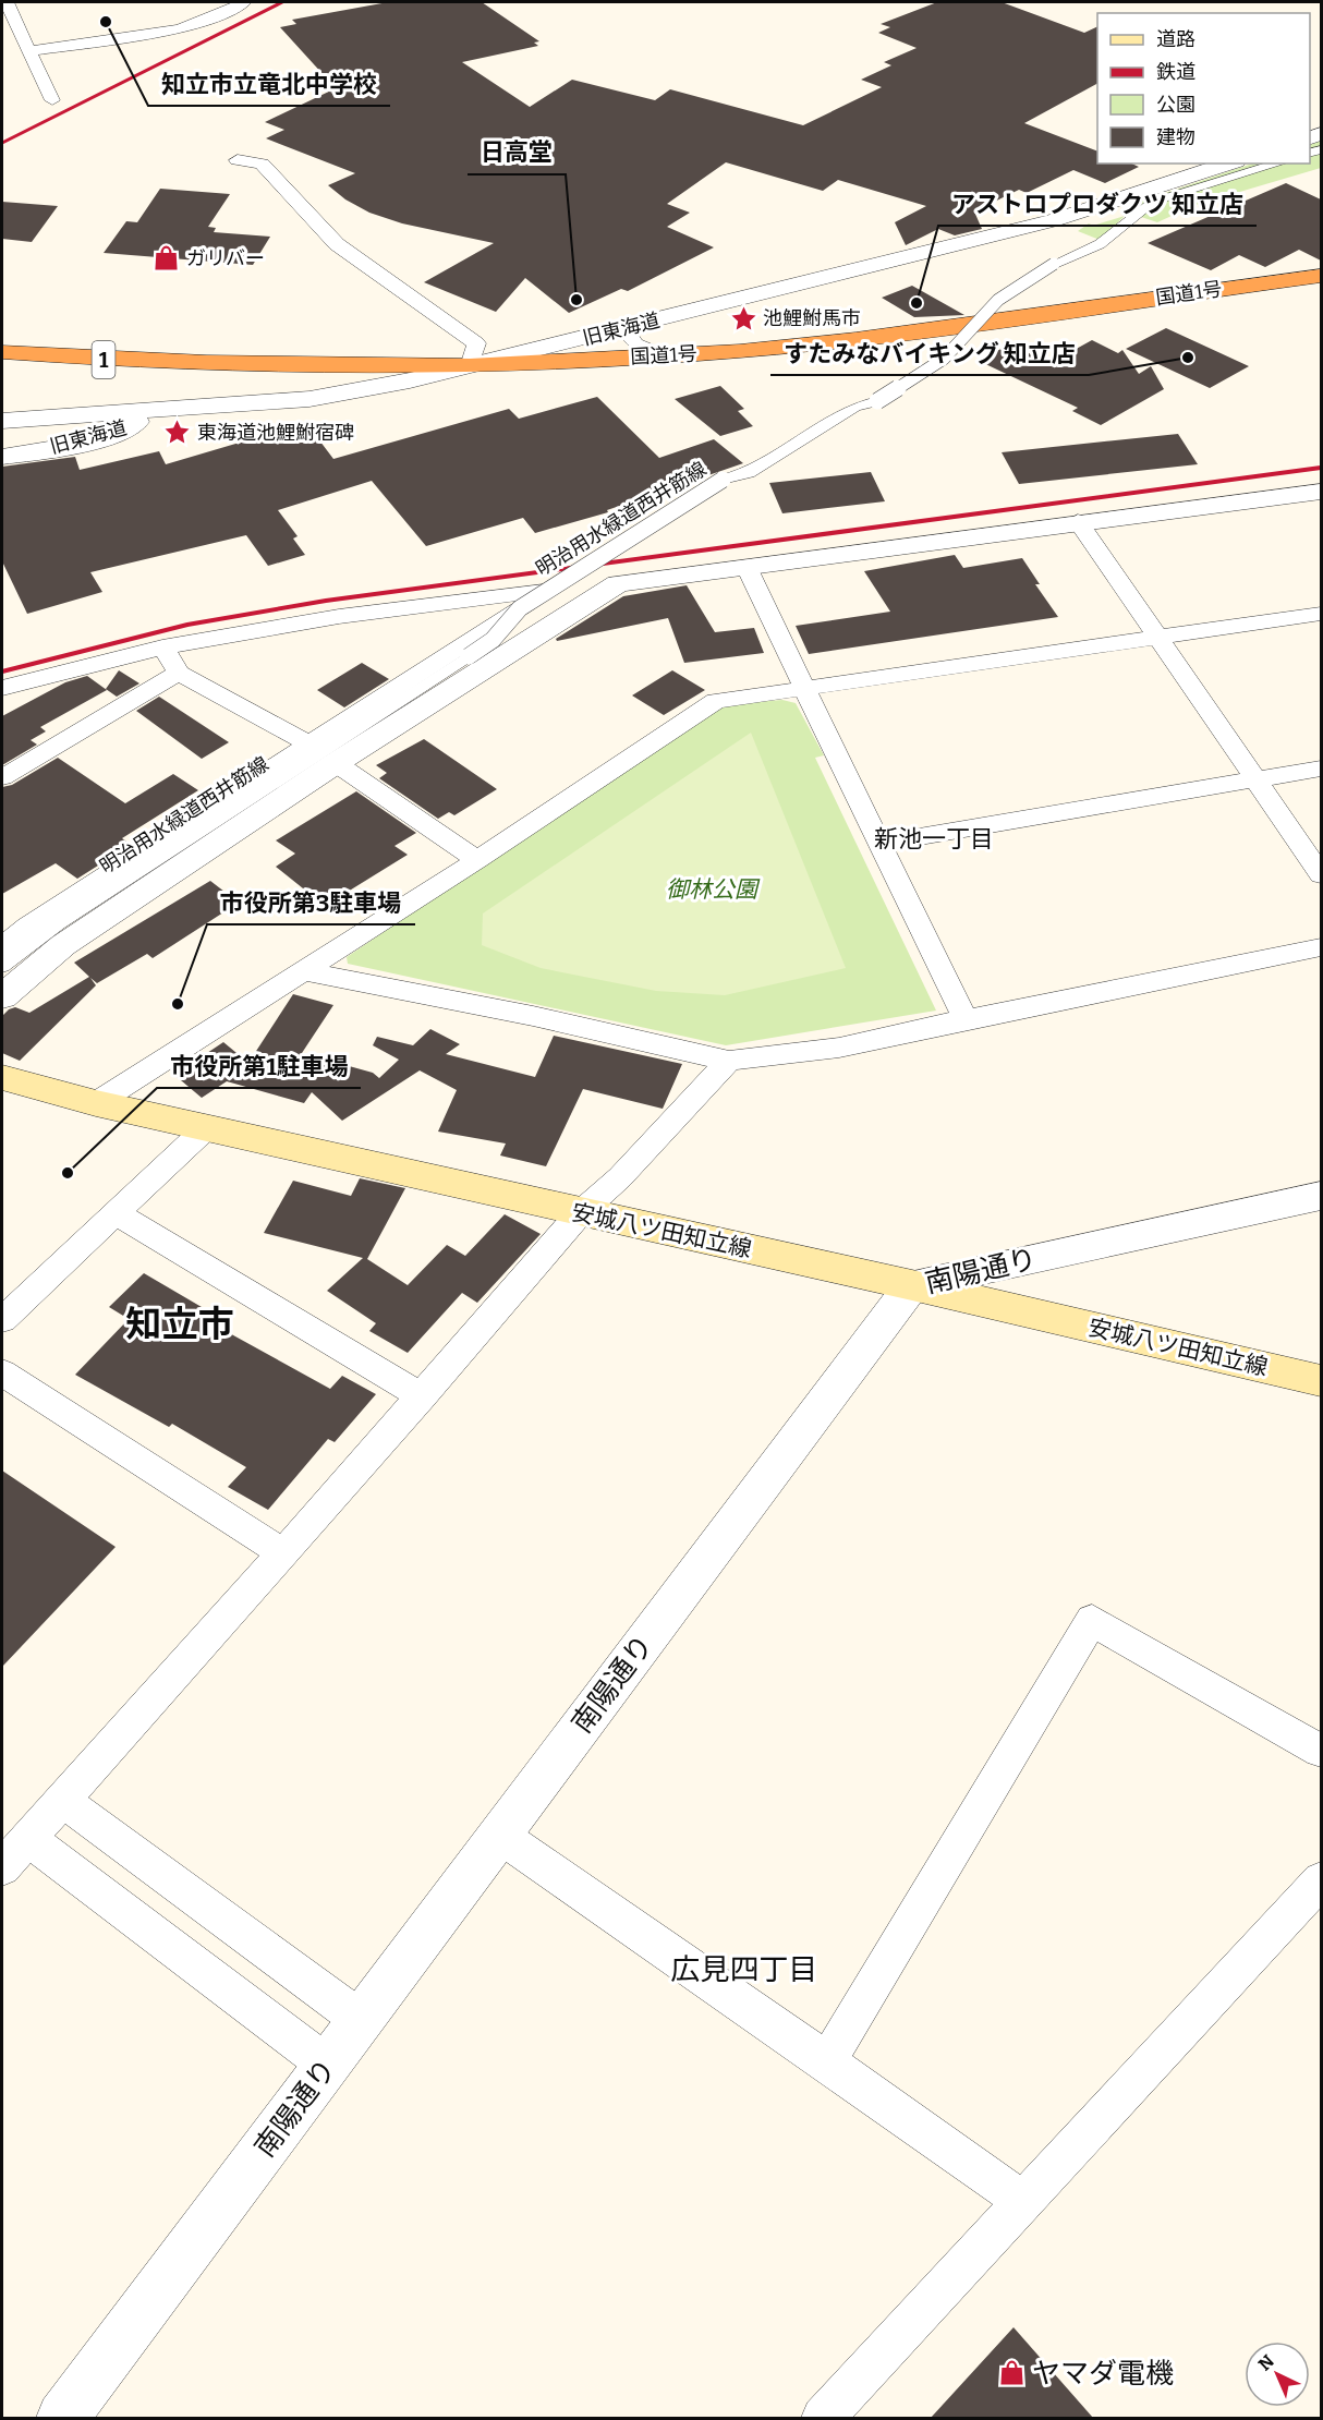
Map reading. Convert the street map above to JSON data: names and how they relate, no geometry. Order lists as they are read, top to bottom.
{
  "streets": {
    "highway": ["国道1号", "1"],
    "main road": ["安城八ツ田知立線"],
    "street": ["旧東海道", "明治用水緑道西井筋線", "南陽通り"]
  },
  "crossings": [
    ["国道1号", "旧東海道"],
    ["安城八ツ田知立線", "南陽通り"]
  ],
  "districts": ["新池一丁目", "知立市", "広見四丁目"],
  "parks": ["御林公園"],
  "places": {
    "other": [
      "知立市立竜北中学校",
      "日高堂",
      "アストロプロダクツ 知立店",
      "すたみなバイキング 知立店",
      "市役所第3駐車場",
      "市役所第1駐車場"
    ],
    "shop": ["ガリバー", "ヤマダ電機"],
    "place": ["池鯉鮒馬市", "東海道池鯉鮒宿碑"]
  },
  "legend": [
    "道路",
    "鉄道",
    "公園",
    "建物"
  ],
  "north": "top left"
}
